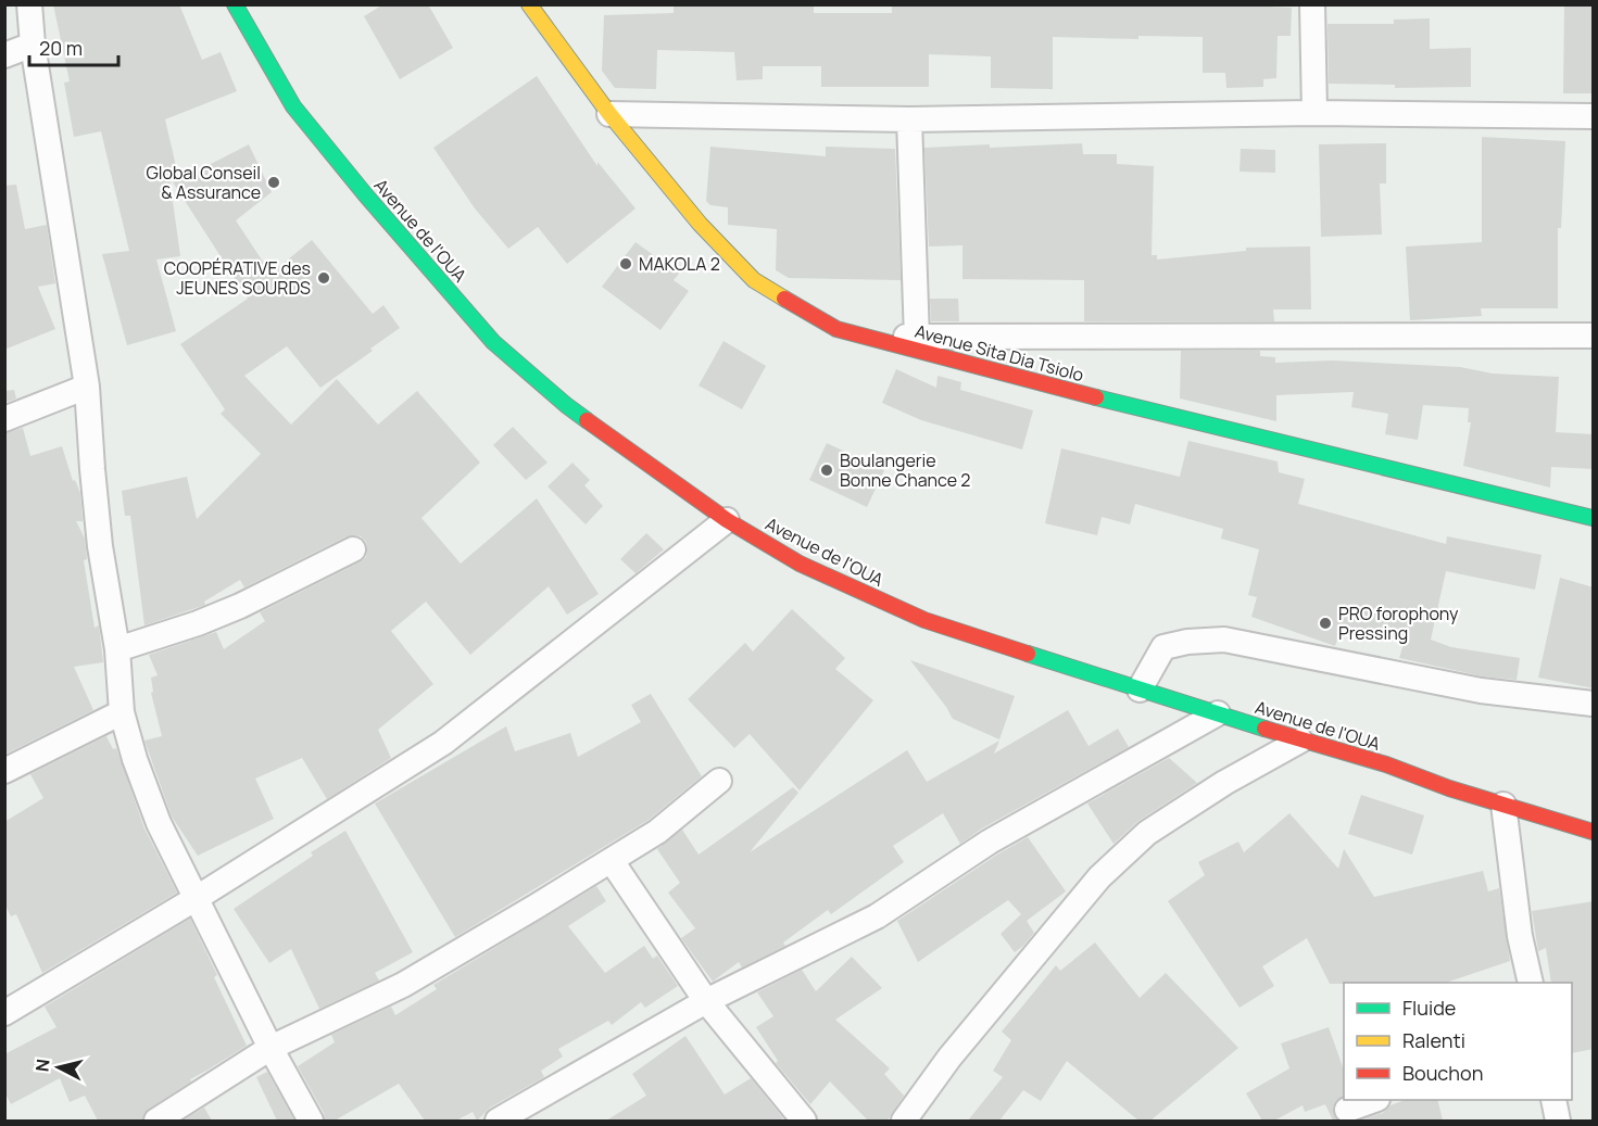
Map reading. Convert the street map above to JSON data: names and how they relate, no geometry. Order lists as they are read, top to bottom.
{
  "streets": {
    "main road": ["Avenue de l'OUA", "Avenue Sita Dia Tsiolo"]
  },
  "places": [
    "Global Conseil & Assurance",
    "MAKOLA 2",
    "COOPÉRATIVE des JEUNES SOURDS",
    "Boulangerie Bonne Chance 2",
    "PRO forophony Pressing"
  ],
  "legend": ["Fluide", "Ralenti", "Bouchon"],
  "scale_bar": "20 m",
  "north": "left"
}
